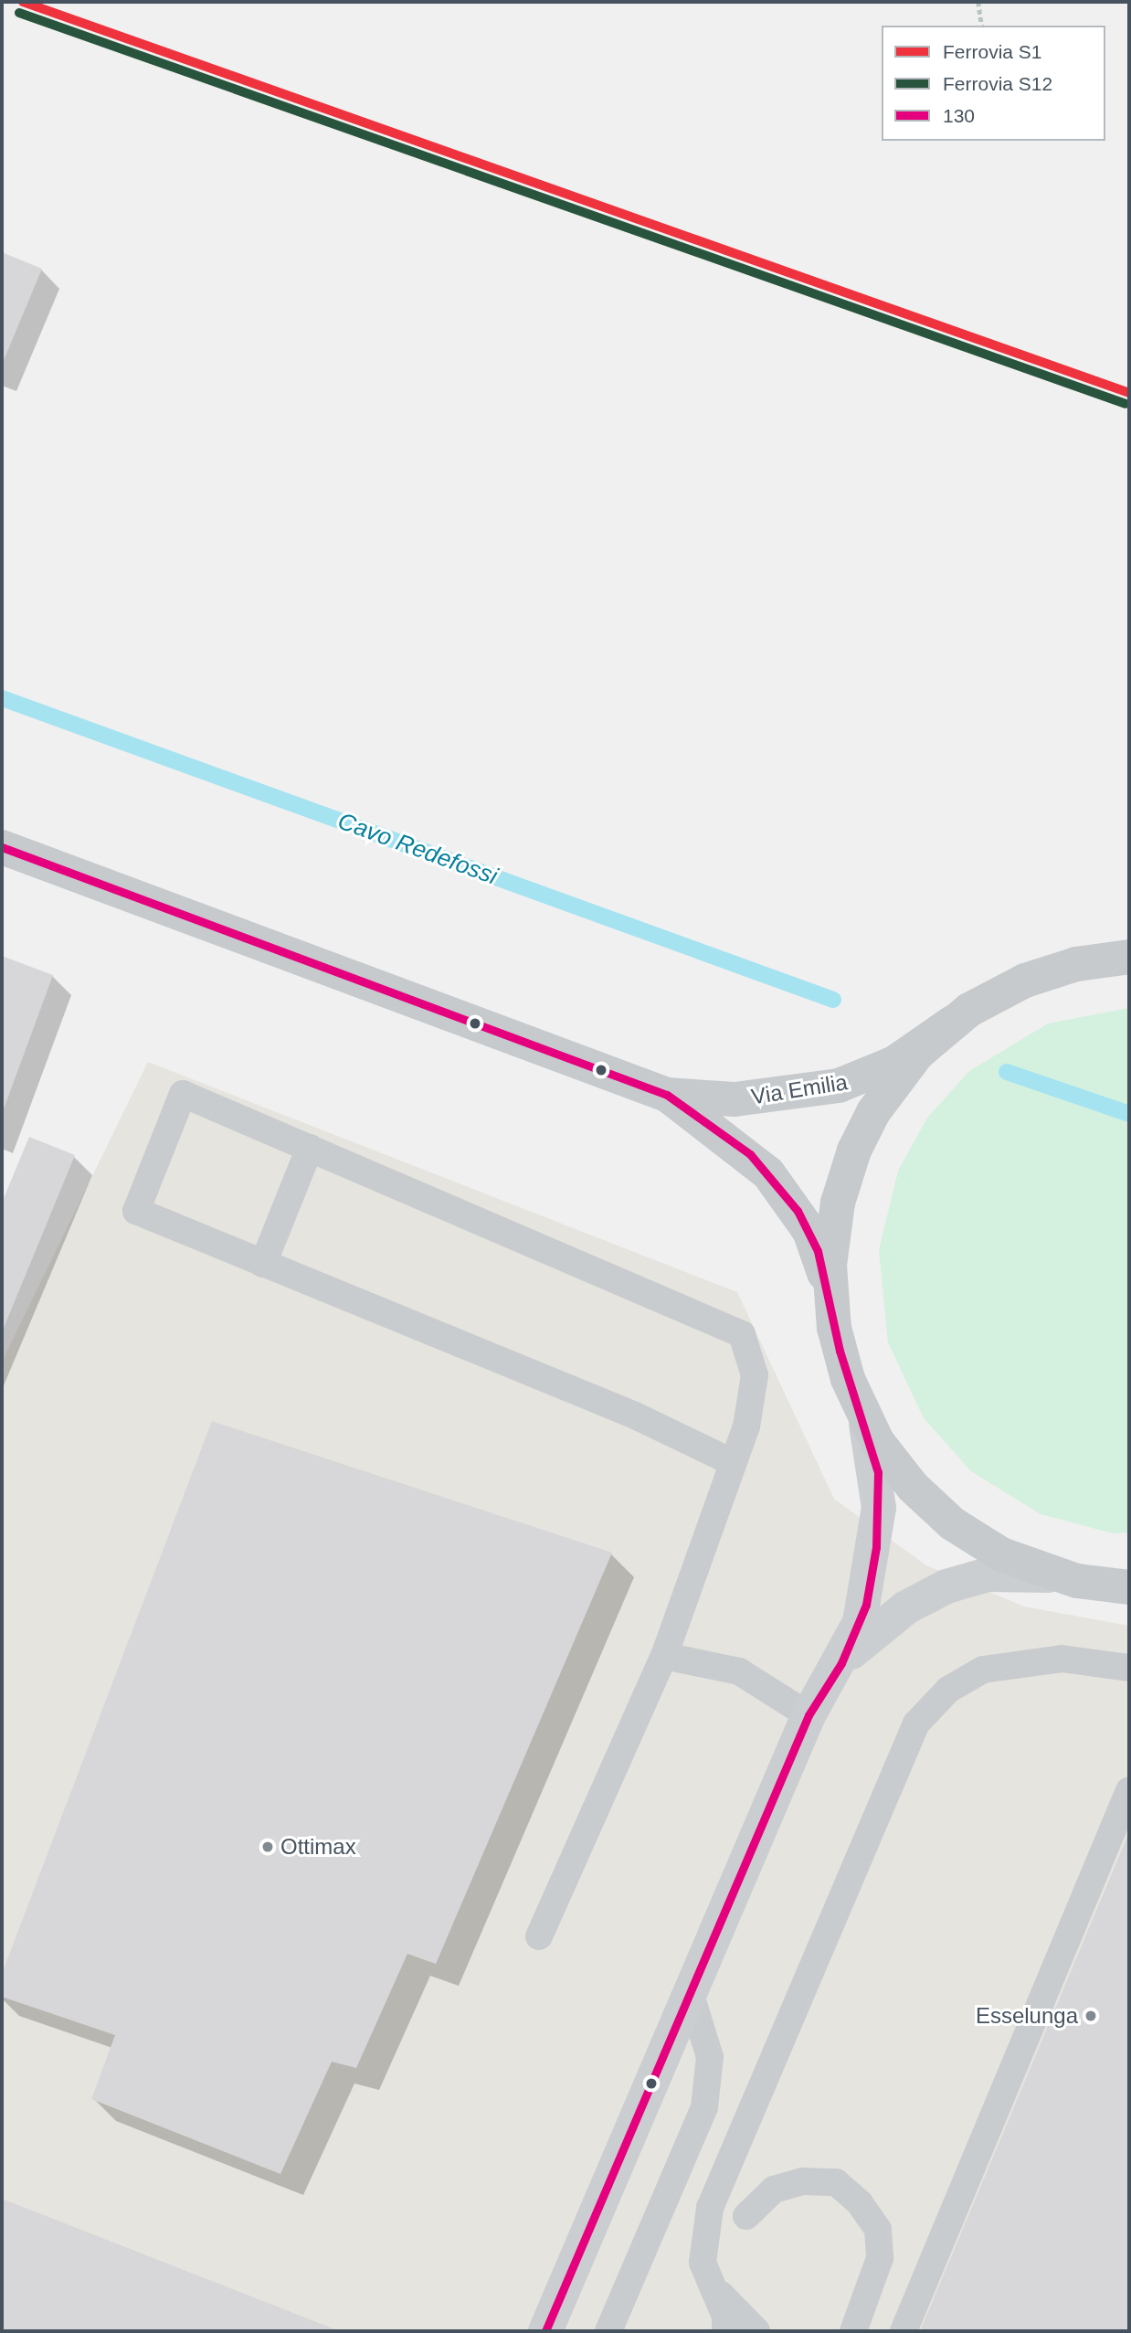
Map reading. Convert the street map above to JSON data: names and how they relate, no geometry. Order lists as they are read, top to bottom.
{
  "streets": {
    "main road": ["Via Emilia"]
  },
  "water": ["Cavo Redefossi"],
  "places": ["Ottimax", "Esselunga"],
  "lines": ["rail line S1", "rail line S12", "transit line 130"],
  "legend": ["Ferrovia S1", "Ferrovia S12", "130"]
}
